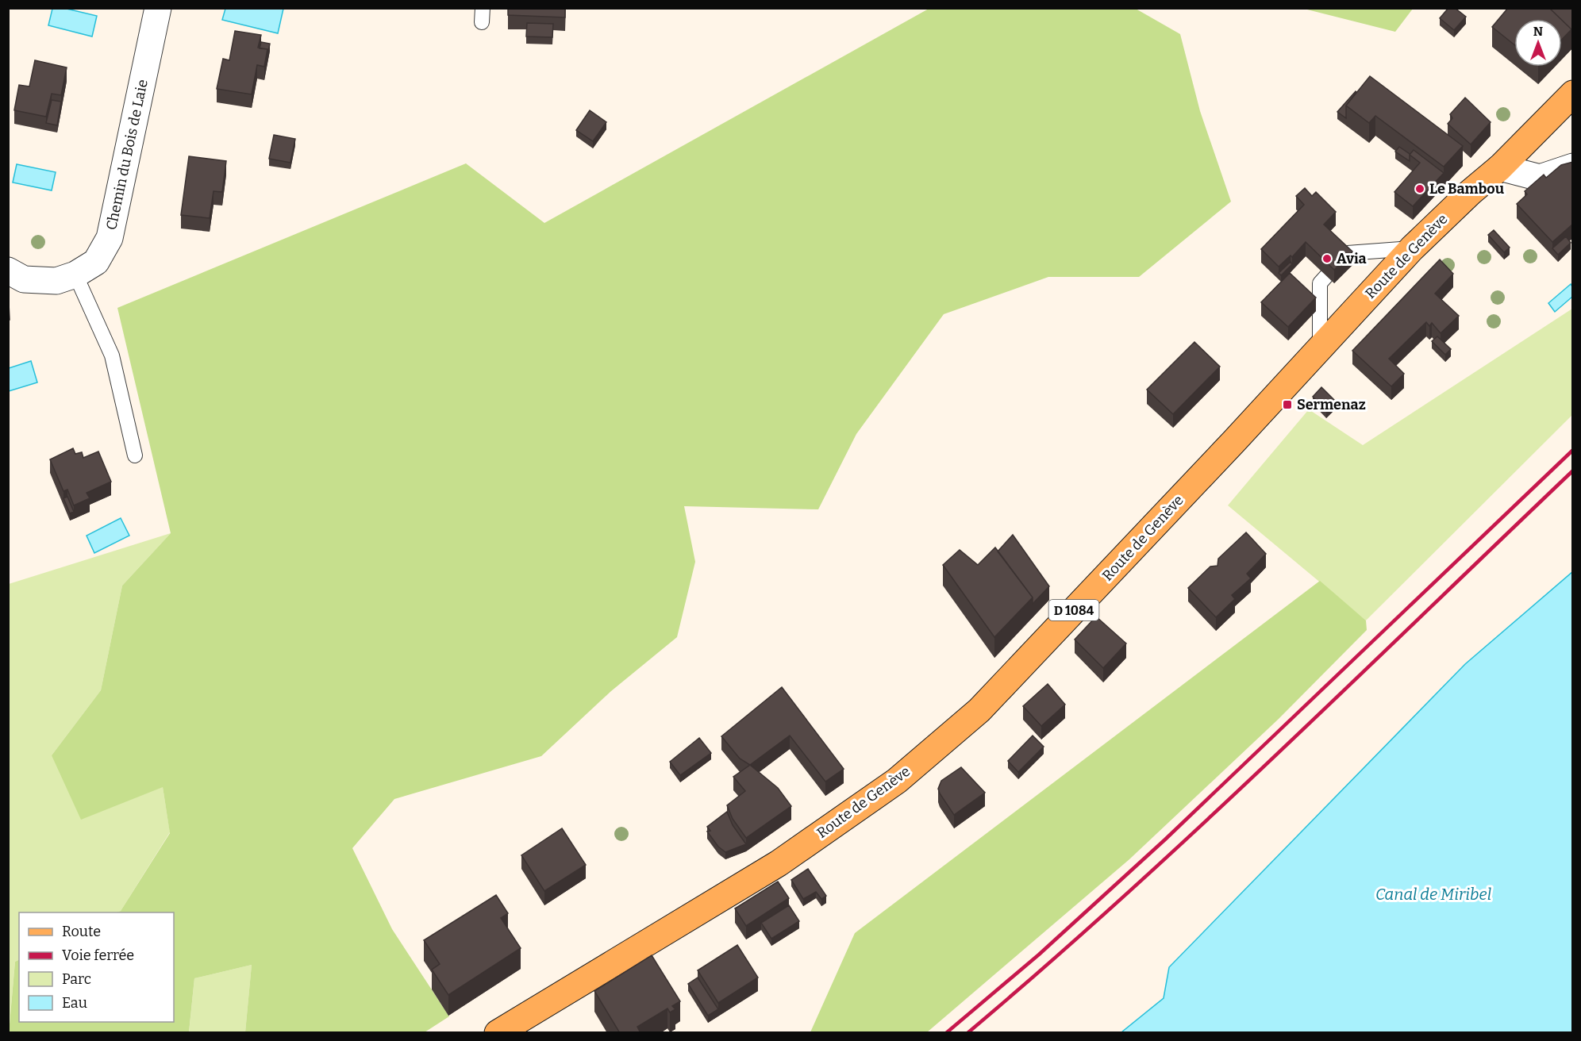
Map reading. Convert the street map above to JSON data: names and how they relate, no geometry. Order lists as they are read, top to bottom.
{
  "streets": {
    "main road": ["Route de Genève", "D 1084"],
    "street": ["Chemin du Bois de Laie"]
  },
  "water": ["Canal de Miribel"],
  "places": {
    "other": ["Le Bambou", "Avia"],
    "transit": ["Sermenaz"]
  },
  "legend": [
    "Route",
    "Voie ferrée",
    "Parc",
    "Eau"
  ],
  "north": "top"
}
